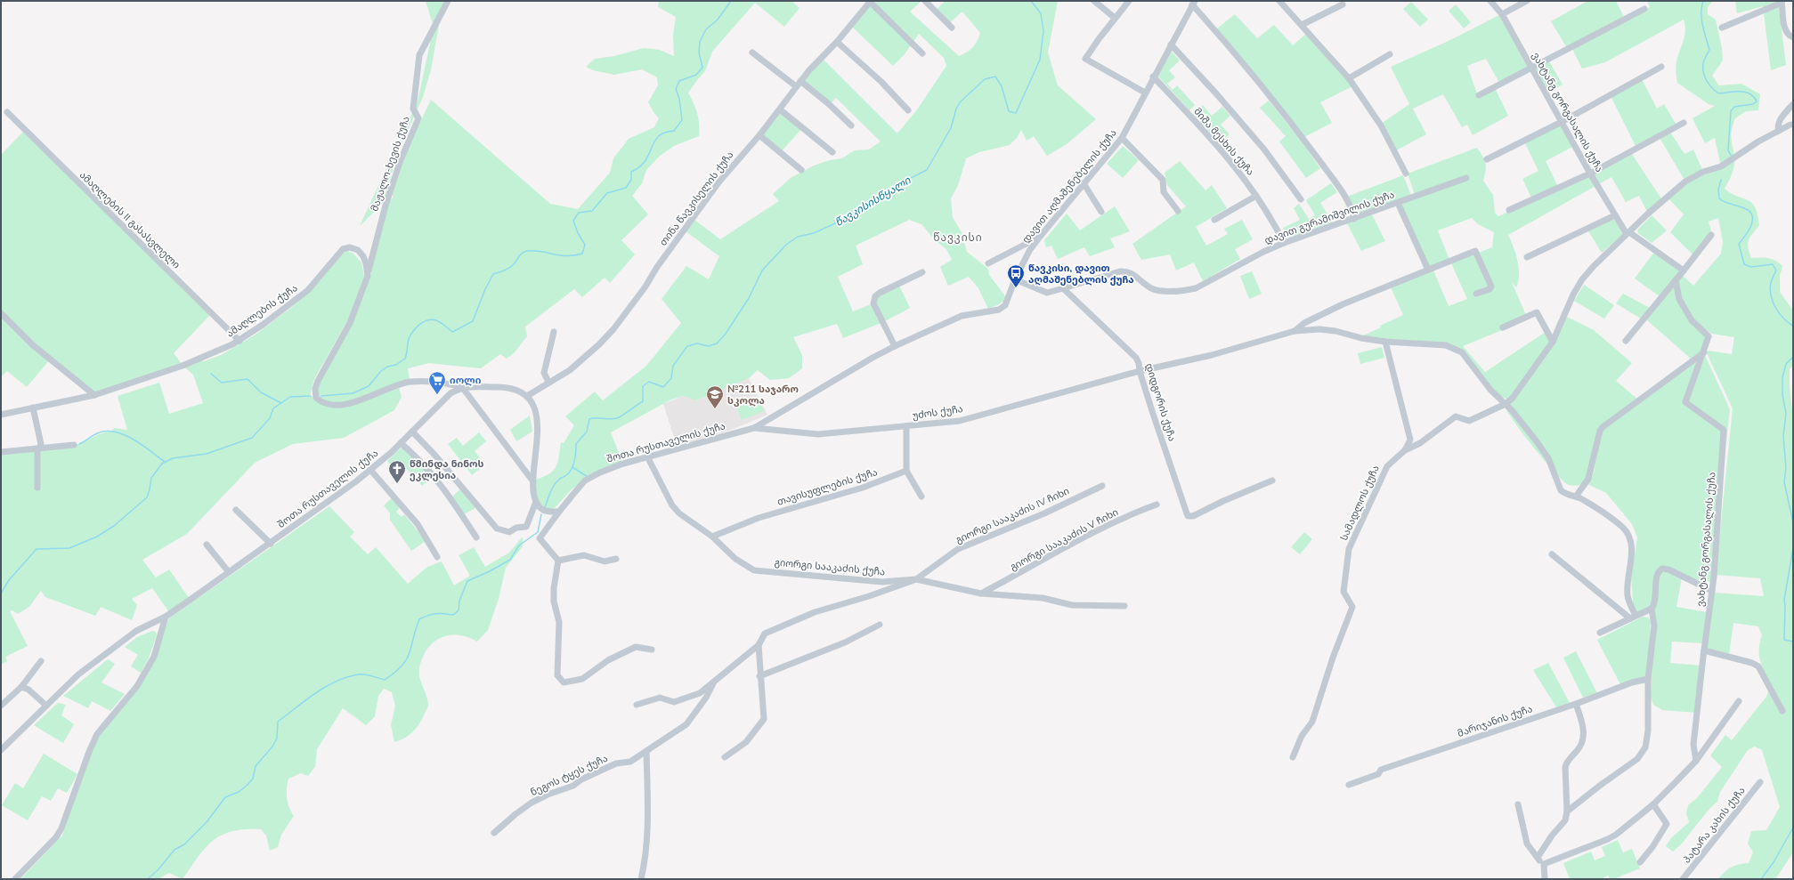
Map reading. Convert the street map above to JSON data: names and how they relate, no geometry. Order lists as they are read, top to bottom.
{
  "streets": {
    "street": [
      "ვახტანგ გორგასალის ქუჩა",
      "მიშა მესხის ქუჩა",
      "მაჟალო-ხევის ქუჩა",
      "დავით აღმაშენებელის ქუჩა",
      "თინა წავკისელის ქუჩა",
      "დავით გურამიშვილის ქუჩა",
      "ამაღლების II გასასვლელი",
      "ამაღლების ქუჩა",
      "დიდგორის ქუჩა",
      "უძოს ქუჩა",
      "შოთა რუსთაველის ქუჩა",
      "თავისუფლების ქუჩა",
      "სამადლოს ქუჩა",
      "გიორგი სააკაძის IV ჩიხი",
      "გიორგი სააკაძის V ჩიხი",
      "გიორგი სააკაძის ქუჩა",
      "მარიჯანის ქუჩა",
      "ნეგოს ტყეს ქუჩა",
      "პატარა კახის ქუჩა"
    ]
  },
  "crossings": [
    ["მიშა მესხის ქუჩა", "დავით აღმაშენებელის ქუჩა"],
    ["მიშა მესხის ქუჩა", "დავით გურამიშვილის ქუჩა"],
    ["მაჟალო-ხევის ქუჩა", "ამაღლების ქუჩა"],
    ["დავით აღმაშენებელის ქუჩა", "უძოს ქუჩა"],
    ["დავით აღმაშენებელის ქუჩა", "შოთა რუსთაველის ქუჩა"],
    ["დავით გურამიშვილის ქუჩა", "დიდგორის ქუჩა"],
    ["ამაღლების II გასასვლელი", "ამაღლების ქუჩა"],
    ["დიდგორის ქუჩა", "უძოს ქუჩა"],
    ["უძოს ქუჩა", "შოთა რუსთაველის ქუჩა"],
    ["შოთა რუსთაველის ქუჩა", "გიორგი სააკაძის ქუჩა"],
    ["თავისუფლების ქუჩა", "გიორგი სააკაძის ქუჩა"],
    ["გიორგი სააკაძის IV ჩიხი", "გიორგი სააკაძის ქუჩა"],
    ["გიორგი სააკაძის IV ჩიხი", "ნეგოს ტყეს ქუჩა"],
    ["გიორგი სააკაძის V ჩიხი", "გიორგი სააკაძის ქუჩა"]
  ],
  "districts": ["წავკისი"],
  "water": ["წავკისისწყალი"],
  "places": {
    "bus stop": ["წავკისი, დავით აღმაშენებლის ქუჩა"],
    "supermarket": ["იოლი"],
    "school or university": ["№211 საჯარო სკოლა"],
    "church": ["წმინდა ნინოს ეკლესია"]
  }
}
